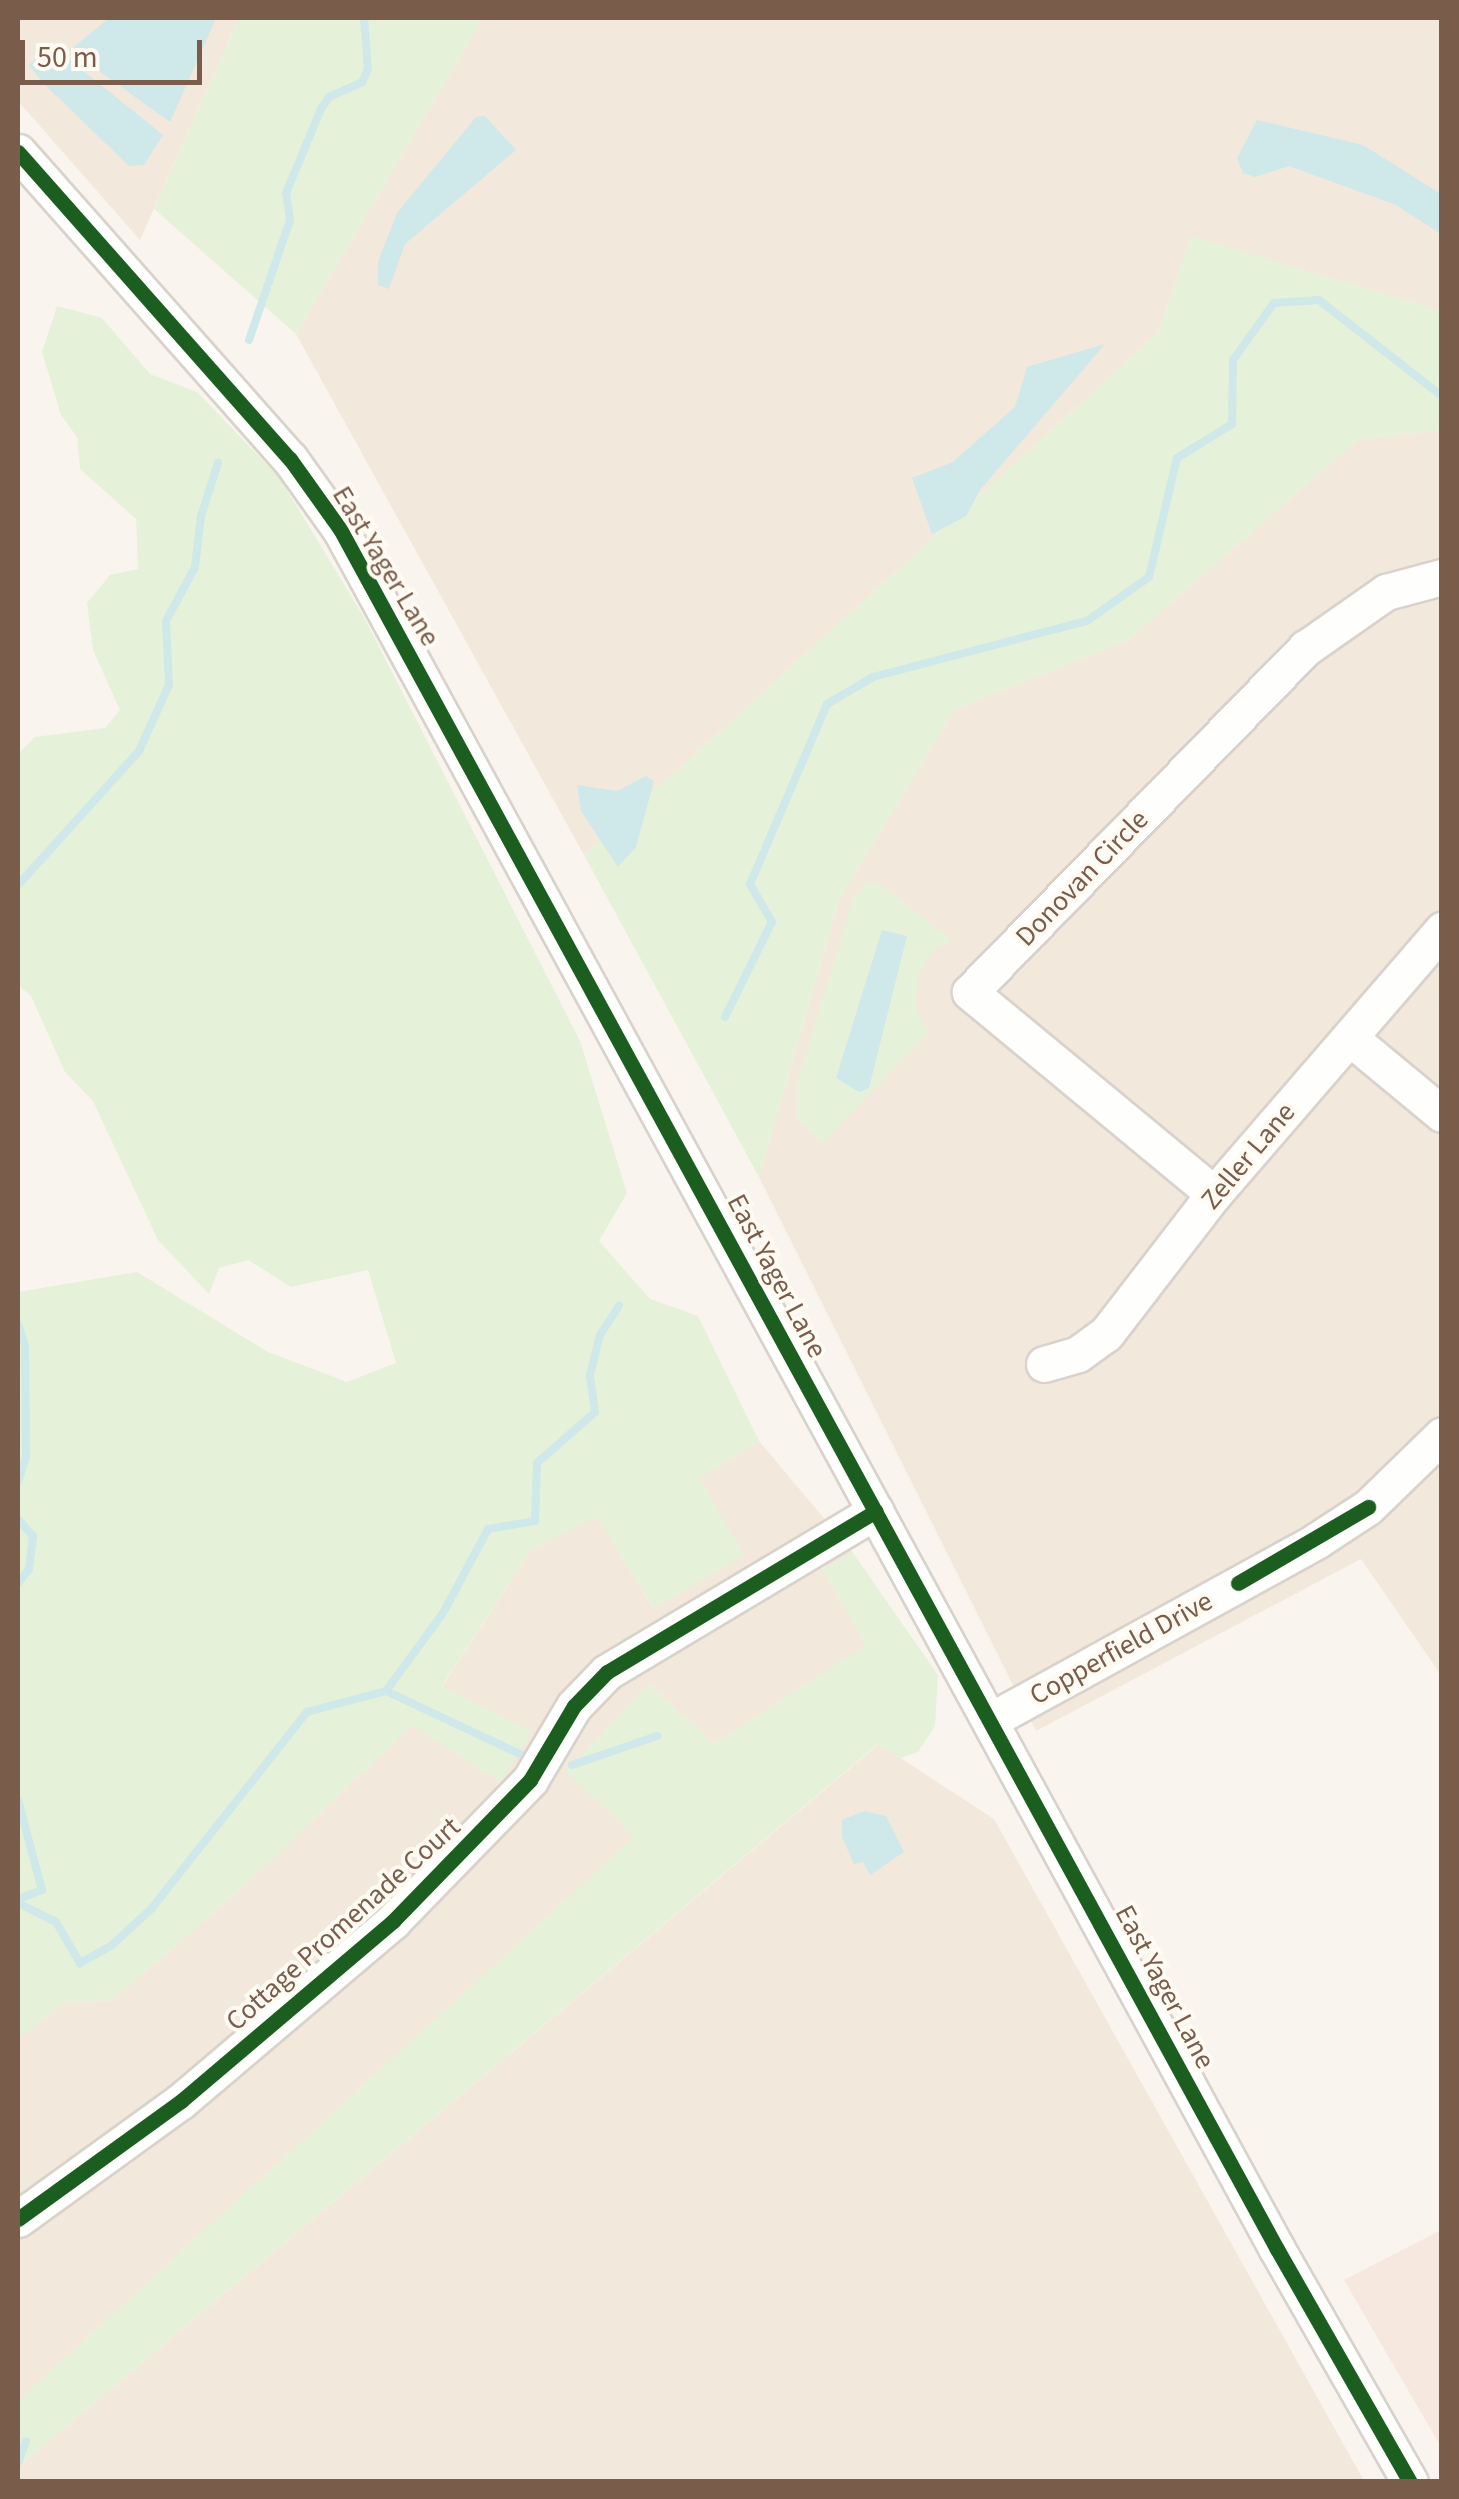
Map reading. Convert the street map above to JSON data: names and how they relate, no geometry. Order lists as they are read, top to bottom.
{
  "streets": {
    "street": [
      "East Yager Lane",
      "Donovan Circle",
      "Zeller Lane",
      "Copperfield Drive",
      "Cottage Promenade Court"
    ]
  },
  "crossings": [
    ["East Yager Lane", "Copperfield Drive"],
    ["East Yager Lane", "Cottage Promenade Court"],
    ["Donovan Circle", "Zeller Lane"]
  ],
  "scale_bar": "50 m"
}
